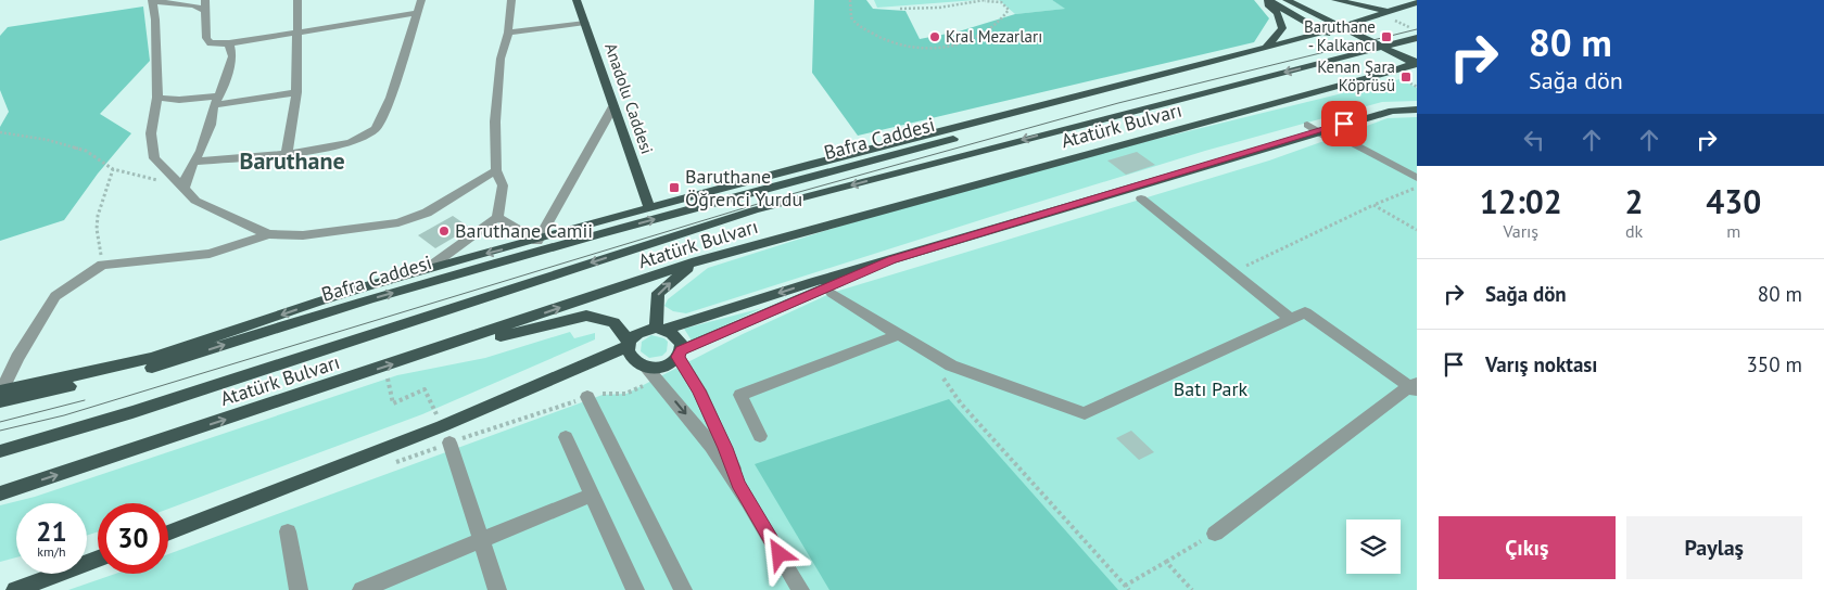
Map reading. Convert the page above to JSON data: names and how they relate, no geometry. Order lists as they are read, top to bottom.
{
  "streets": {
    "main road": ["Anadolu Caddesi", "Atatürk Bulvarı", "Bafra Caddesi"]
  },
  "crossings": [
    ["Anadolu Caddesi", "Bafra Caddesi"]
  ],
  "districts": ["Baruthane"],
  "parks": ["Batı Park"],
  "places": {
    "other": ["Kral Mezarları", "Baruthane Camii"],
    "transit": ["Baruthane - Kalkancı", "Kenan Şara Köprüsü", "Baruthane Öğrenci Yurdu"]
  },
  "page": {
    "turn": ["80 m", "Sağa dön"],
    "eta": [
      "12:02",
      "Varış",
      "2",
      "dk",
      "430",
      "m"
    ],
    "list": [
      {
        "name": "Sağa dön",
        "value": "80 m"
      },
      {
        "name": "Varış noktası",
        "value": "350 m"
      }
    ],
    "speed": "21 km/h",
    "limit": "30",
    "buttons": ["Çıkış", "Paylaş"]
  }
}
